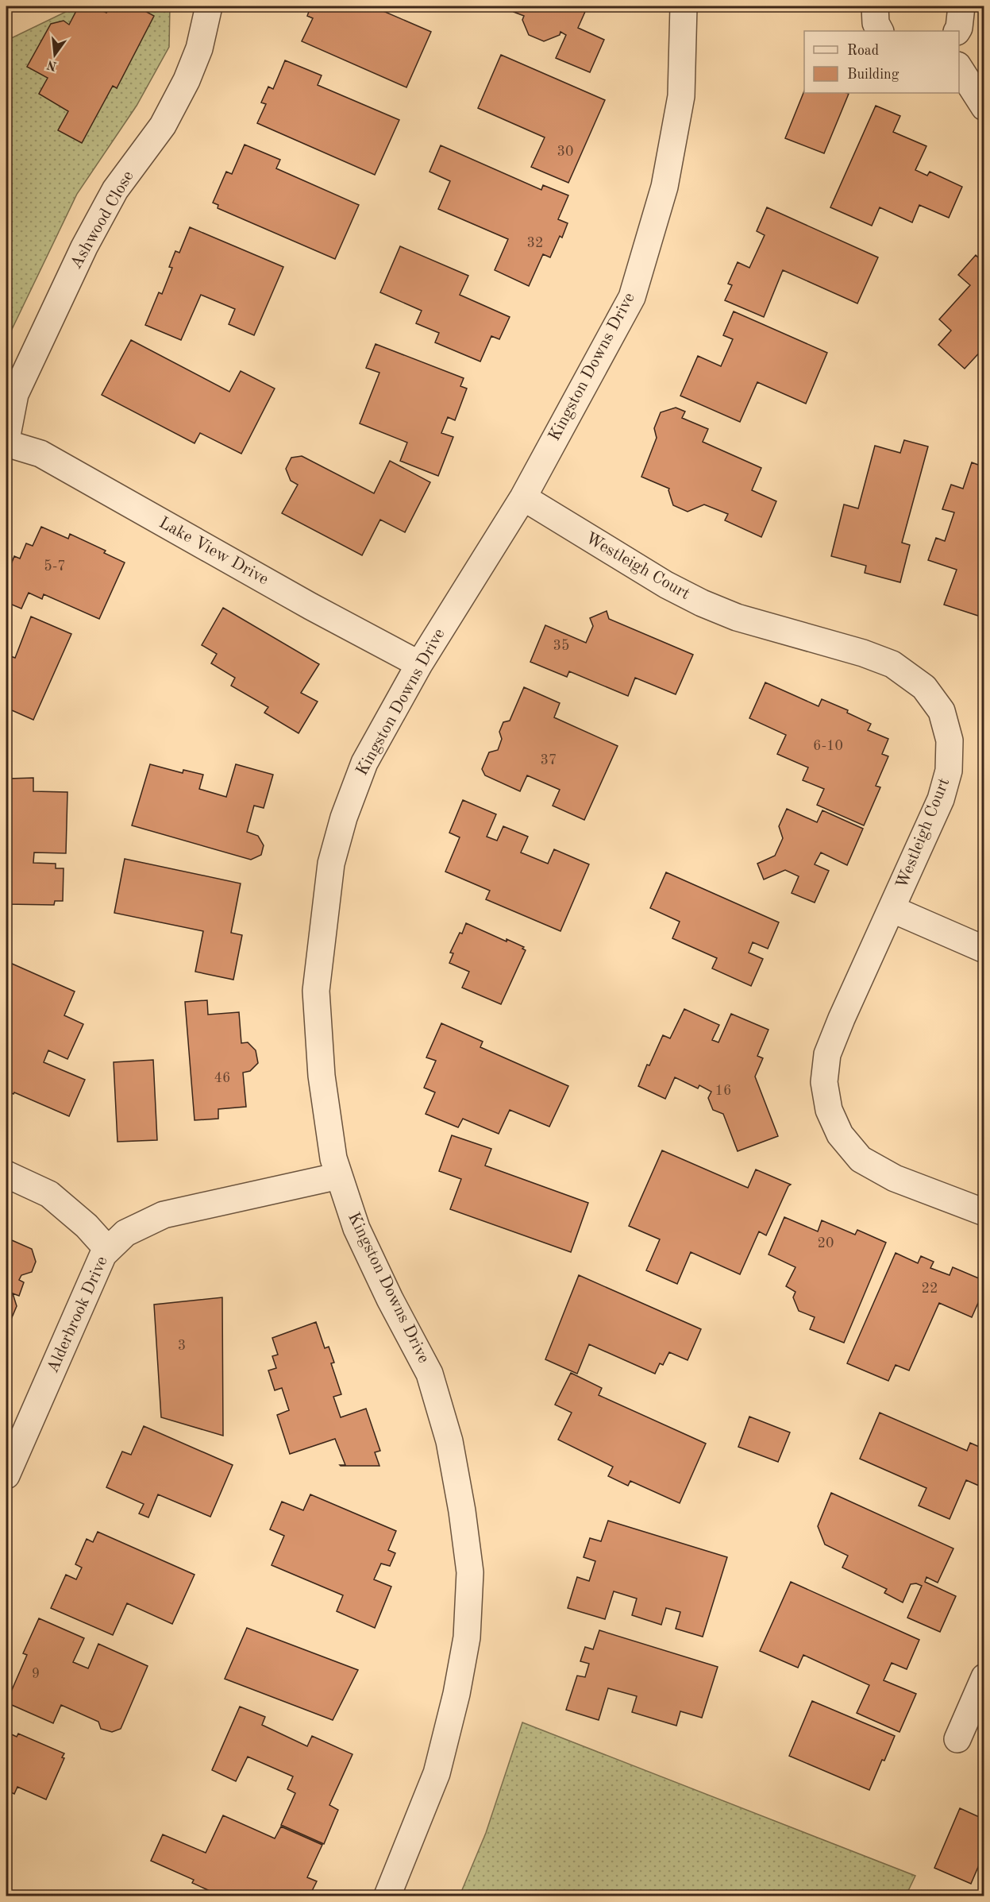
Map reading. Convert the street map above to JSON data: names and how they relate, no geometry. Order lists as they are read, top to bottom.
{
  "streets": {
    "street": [
      "Ashwood Close",
      "Kingston Downs Drive",
      "Lake View Drive",
      "Westleigh Court",
      "Alderbrook Drive"
    ]
  },
  "crossings": [
    ["Kingston Downs Drive", "Lake View Drive"],
    ["Kingston Downs Drive", "Westleigh Court"],
    ["Kingston Downs Drive", "Alderbrook Drive"]
  ],
  "house_numbers": [
    "30",
    "32",
    "5-7",
    "35",
    "6-10",
    "37",
    "46",
    "16",
    "20",
    "22",
    "3",
    "9"
  ],
  "legend": ["Road", "Building"],
  "north": "bottom"
}
